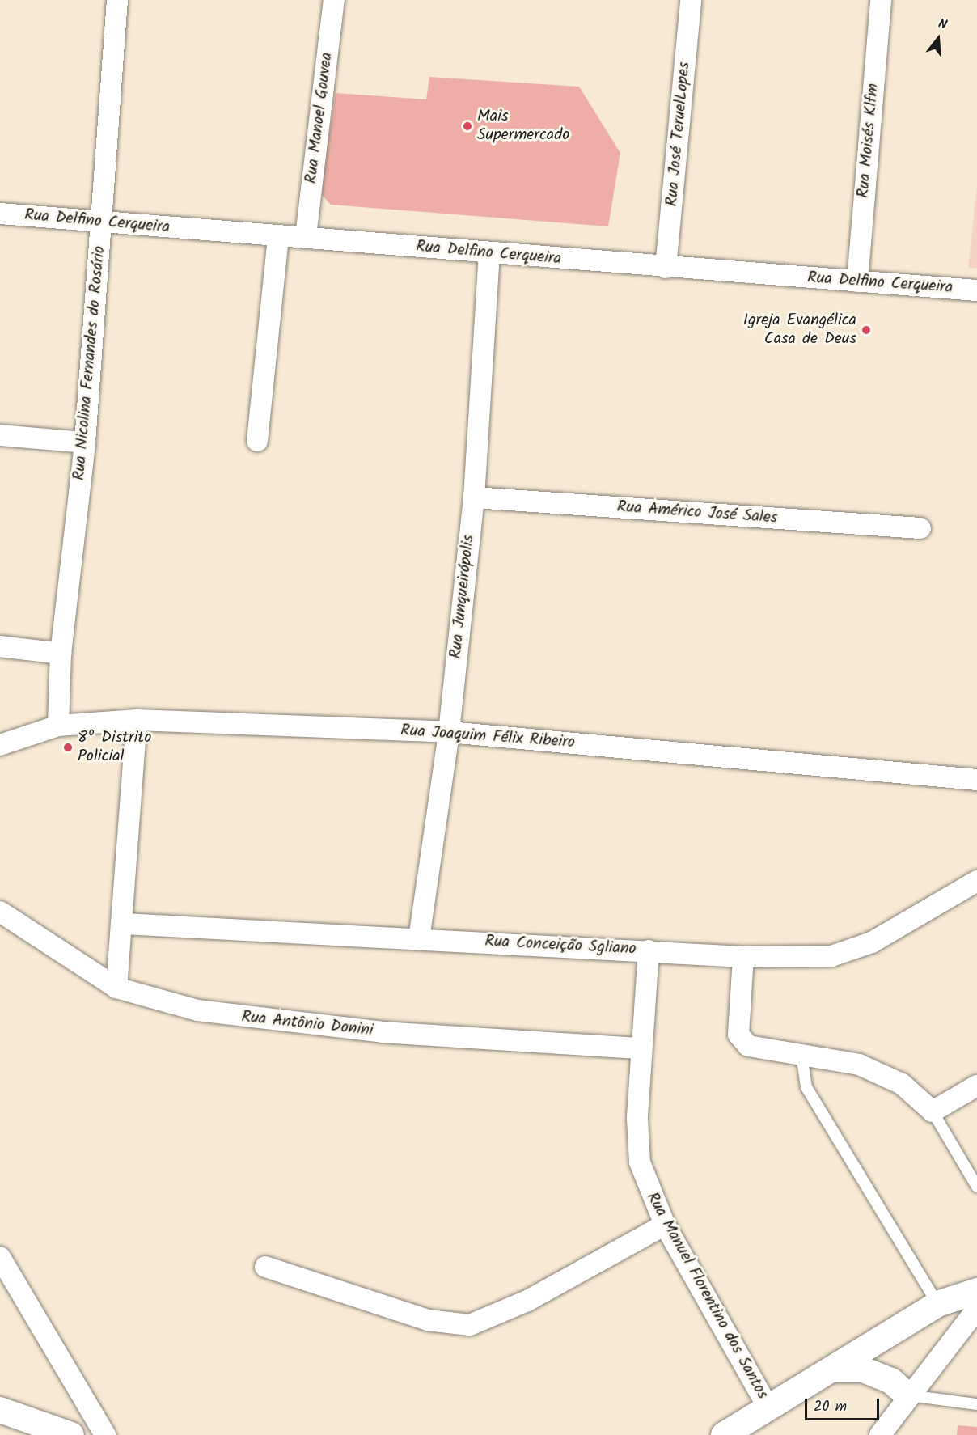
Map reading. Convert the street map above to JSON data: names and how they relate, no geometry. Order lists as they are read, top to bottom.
{
  "streets": {
    "street": [
      "Rua Manoel Gouvea",
      "Rua José TeruelLopes",
      "Rua Moisés Klfm",
      "Rua Delfino Cerqueira",
      "Rua Nicolina Fernandes do Rosário",
      "Rua Américo José Sales",
      "Rua Junqueirópolis",
      "Rua Joaquim Félix Ribeiro",
      "Rua Conceição Sgliano",
      "Rua Antônio Donini",
      "Rua Manuel Florentino dos Santos"
    ]
  },
  "crossings": [
    ["Rua Manoel Gouvea", "Rua Delfino Cerqueira"],
    ["Rua José TeruelLopes", "Rua Delfino Cerqueira"],
    ["Rua Moisés Klfm", "Rua Delfino Cerqueira"],
    ["Rua Delfino Cerqueira", "Rua Nicolina Fernandes do Rosário"],
    ["Rua Delfino Cerqueira", "Rua Junqueirópolis"],
    ["Rua Nicolina Fernandes do Rosário", "Rua Joaquim Félix Ribeiro"],
    ["Rua Américo José Sales", "Rua Junqueirópolis"],
    ["Rua Junqueirópolis", "Rua Joaquim Félix Ribeiro"],
    ["Rua Junqueirópolis", "Rua Conceição Sgliano"],
    ["Rua Conceição Sgliano", "Rua Manuel Florentino dos Santos"],
    ["Rua Antônio Donini", "Rua Manuel Florentino dos Santos"]
  ],
  "places": ["Mais Supermercado", "Igreja Evangélica Casa de Deus", "8º Distrito Policial"],
  "scale_bar": "20 m",
  "north": "top"
}
